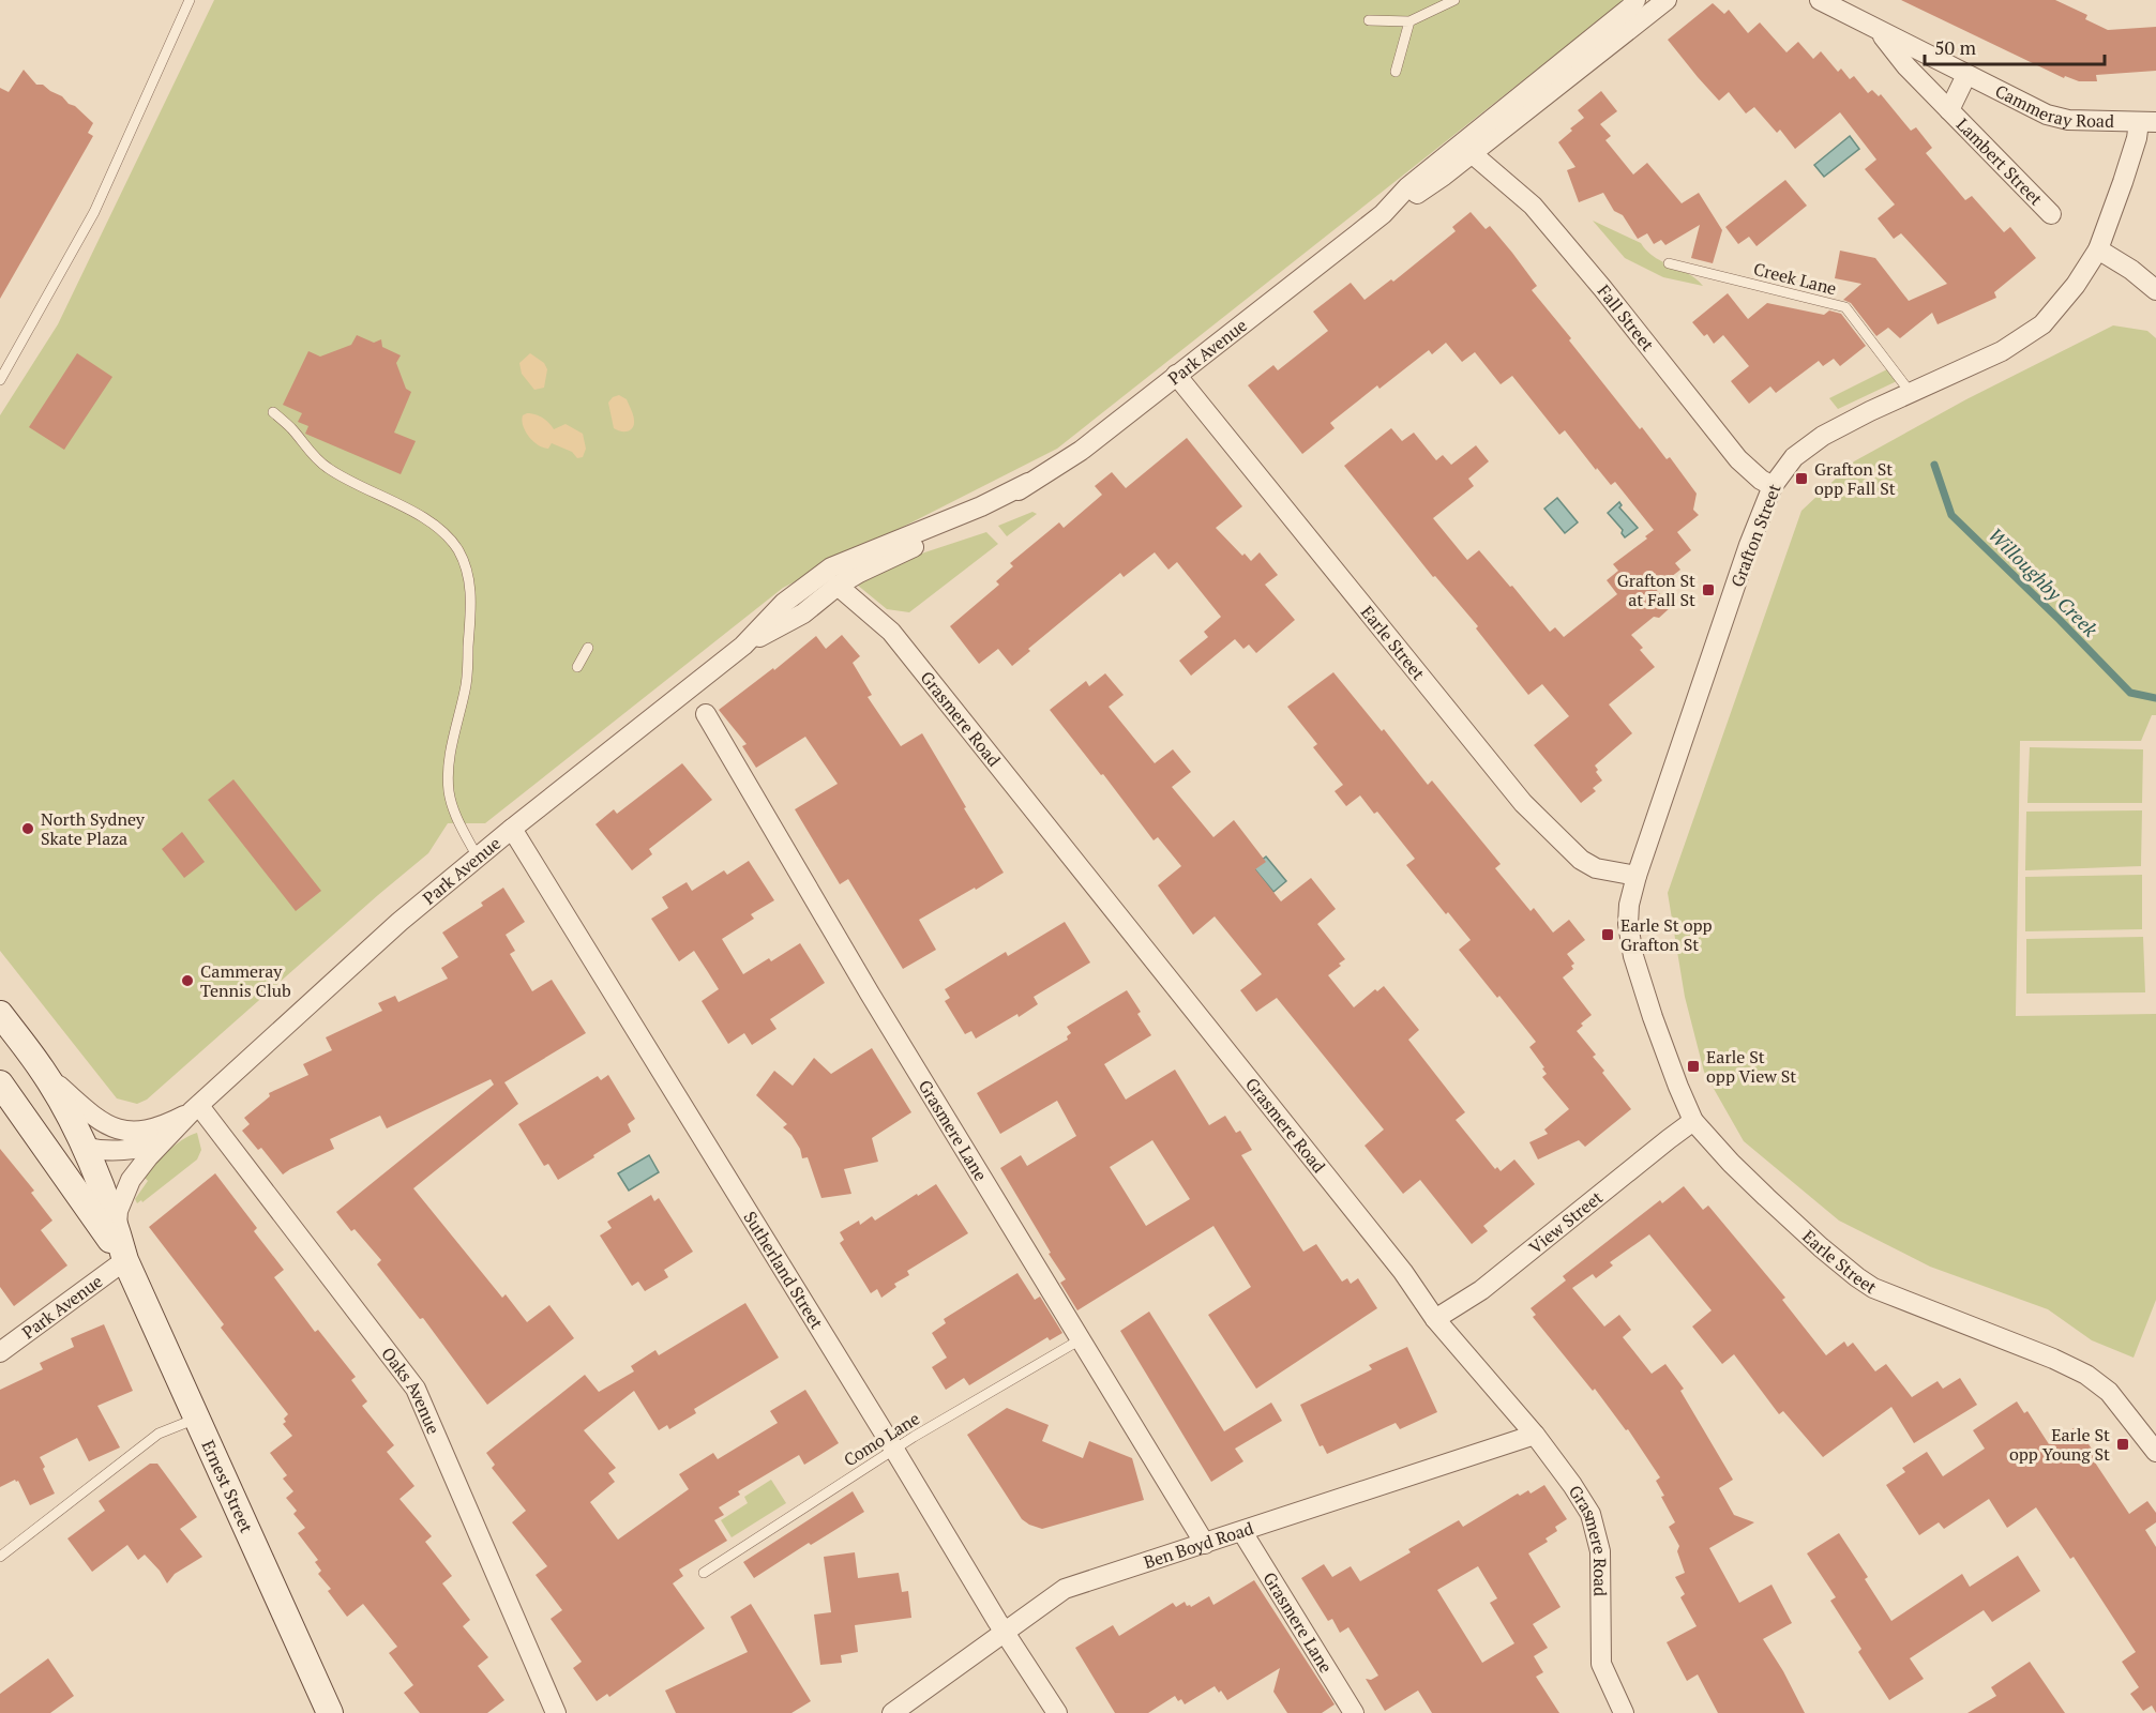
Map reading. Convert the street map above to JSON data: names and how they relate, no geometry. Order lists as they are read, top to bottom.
{
  "streets": {
    "main road": ["Ernest Street"],
    "street": [
      "Cammeray Road",
      "Lambert Street",
      "Fall Street",
      "Park Avenue",
      "Grafton Street",
      "Earle Street",
      "Grasmere Road",
      "Grasmere Lane",
      "View Street",
      "Sutherland Street",
      "Oaks Avenue",
      "Ben Boyd Road"
    ],
    "lane": ["Creek Lane", "Como Lane"]
  },
  "crossings": [
    ["Cammeray Road", "Lambert Street"],
    ["Cammeray Road", "Grafton Street"],
    ["Creek Lane", "Grafton Street"],
    ["Fall Street", "Park Avenue"],
    ["Fall Street", "Grafton Street"],
    ["Park Avenue", "Earle Street"],
    ["Park Avenue", "Grasmere Road"],
    ["Park Avenue", "Sutherland Street"],
    ["Park Avenue", "Oaks Avenue"],
    ["Park Avenue", "Ernest Street"],
    ["Grafton Street", "Earle Street"],
    ["Earle Street", "View Street"],
    ["Grasmere Road", "View Street"],
    ["Grasmere Road", "Ben Boyd Road"],
    ["Grasmere Lane", "Como Lane"],
    ["Grasmere Lane", "Ben Boyd Road"],
    ["Sutherland Street", "Como Lane"],
    ["Sutherland Street", "Ben Boyd Road"]
  ],
  "water": ["Willoughby Creek"],
  "places": {
    "transit": [
      "Grafton St opp Fall St",
      "Grafton St at Fall St",
      "Earle St opp Grafton St",
      "Earle St opp View St",
      "Earle St opp Young St"
    ],
    "other": ["North Sydney Skate Plaza", "Cammeray Tennis Club"]
  },
  "scale_bar": "50 m"
}
